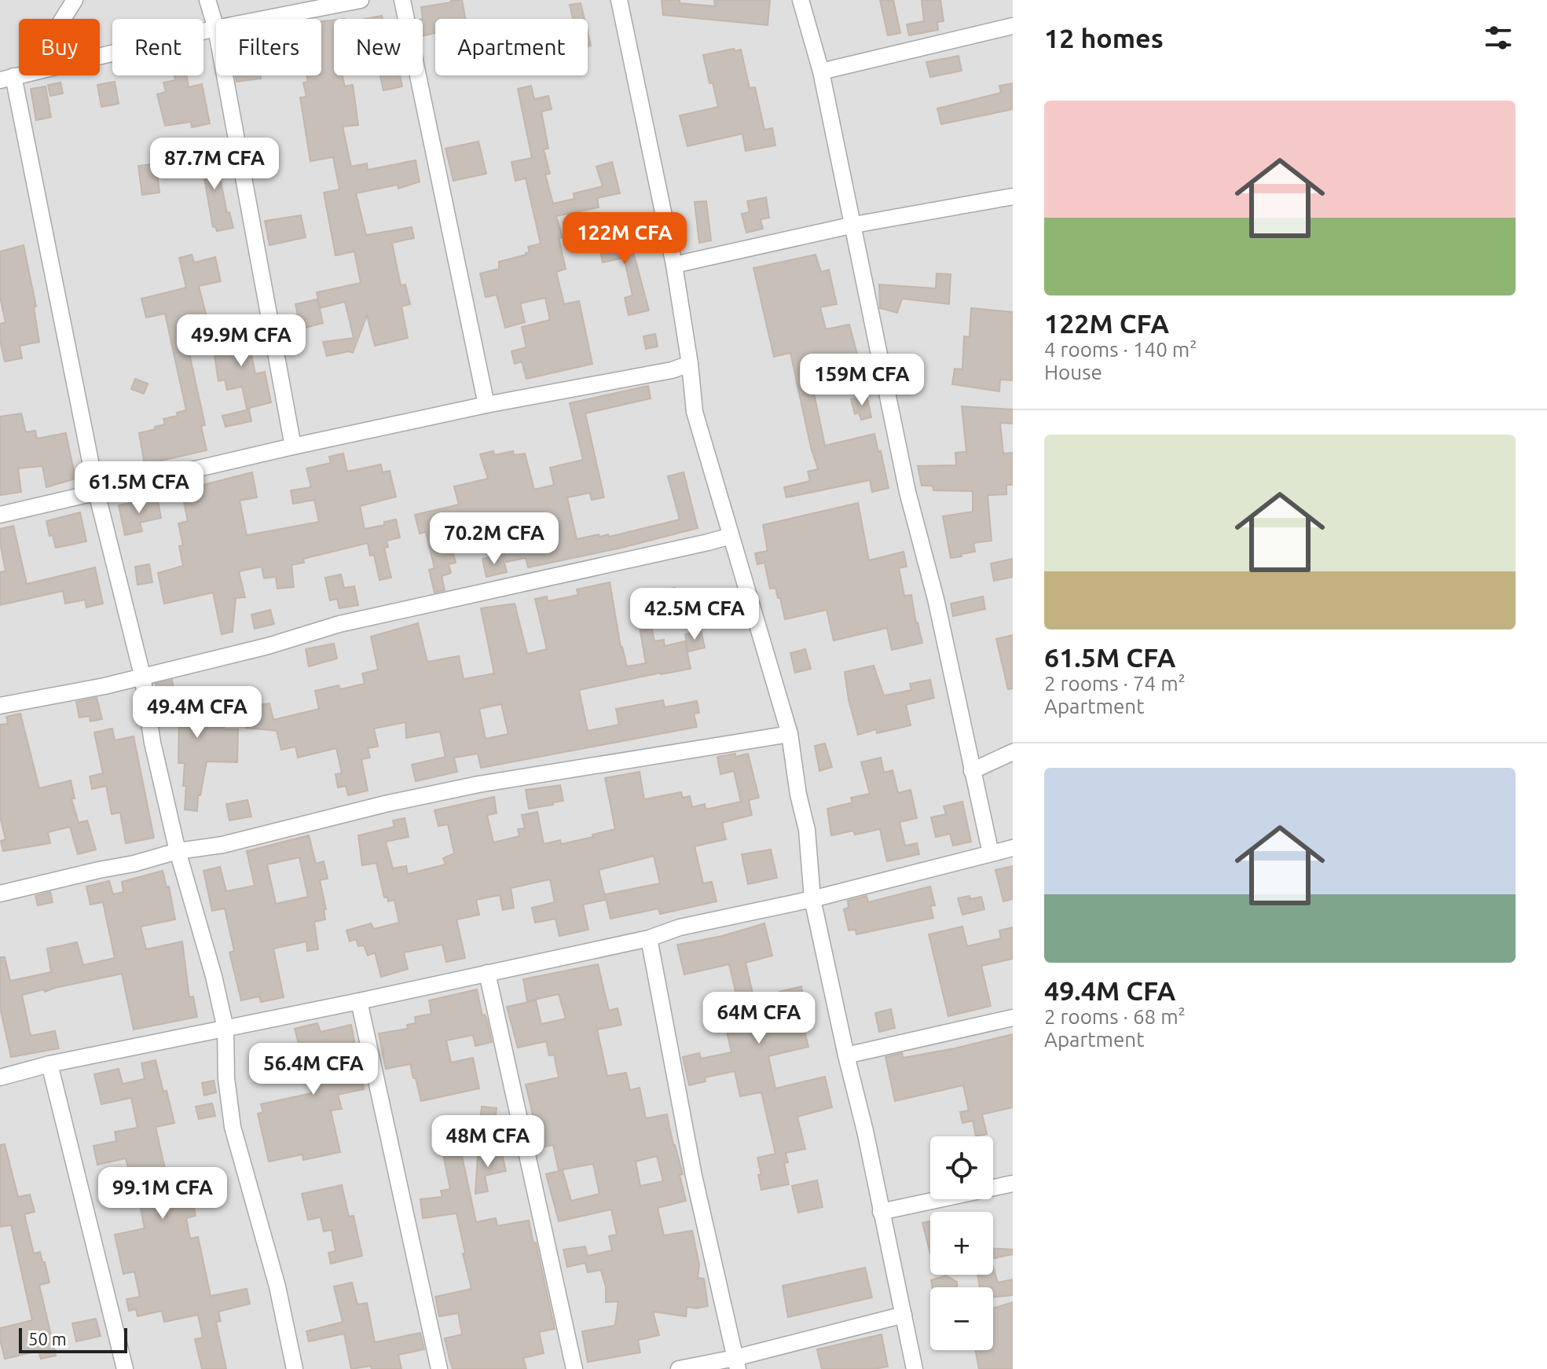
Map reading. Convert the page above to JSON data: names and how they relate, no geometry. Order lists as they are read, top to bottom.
{
  "scale_bar": "50 m",
  "page": {
    "heading": "12 homes",
    "chip": [
      "Buy",
      "Rent",
      "Filters",
      "New",
      "Apartment"
    ],
    "list": [
      {
        "name": "122M CFA",
        "note": "4 rooms · 140 m² · House"
      },
      {
        "name": "61.5M CFA",
        "note": "2 rooms · 74 m² · Apartment"
      },
      {
        "name": "49.4M CFA",
        "note": "2 rooms · 68 m² · Apartment"
      }
    ],
    "price": [
      "87.7M CFA",
      "122M CFA",
      "49.9M CFA",
      "159M CFA",
      "61.5M CFA",
      "70.2M CFA",
      "42.5M CFA",
      "49.4M CFA",
      "64M CFA",
      "56.4M CFA",
      "48M CFA",
      "99.1M CFA"
    ],
    "map_buttons": ["+", "−"],
    "scale": "50 m"
  }
}
